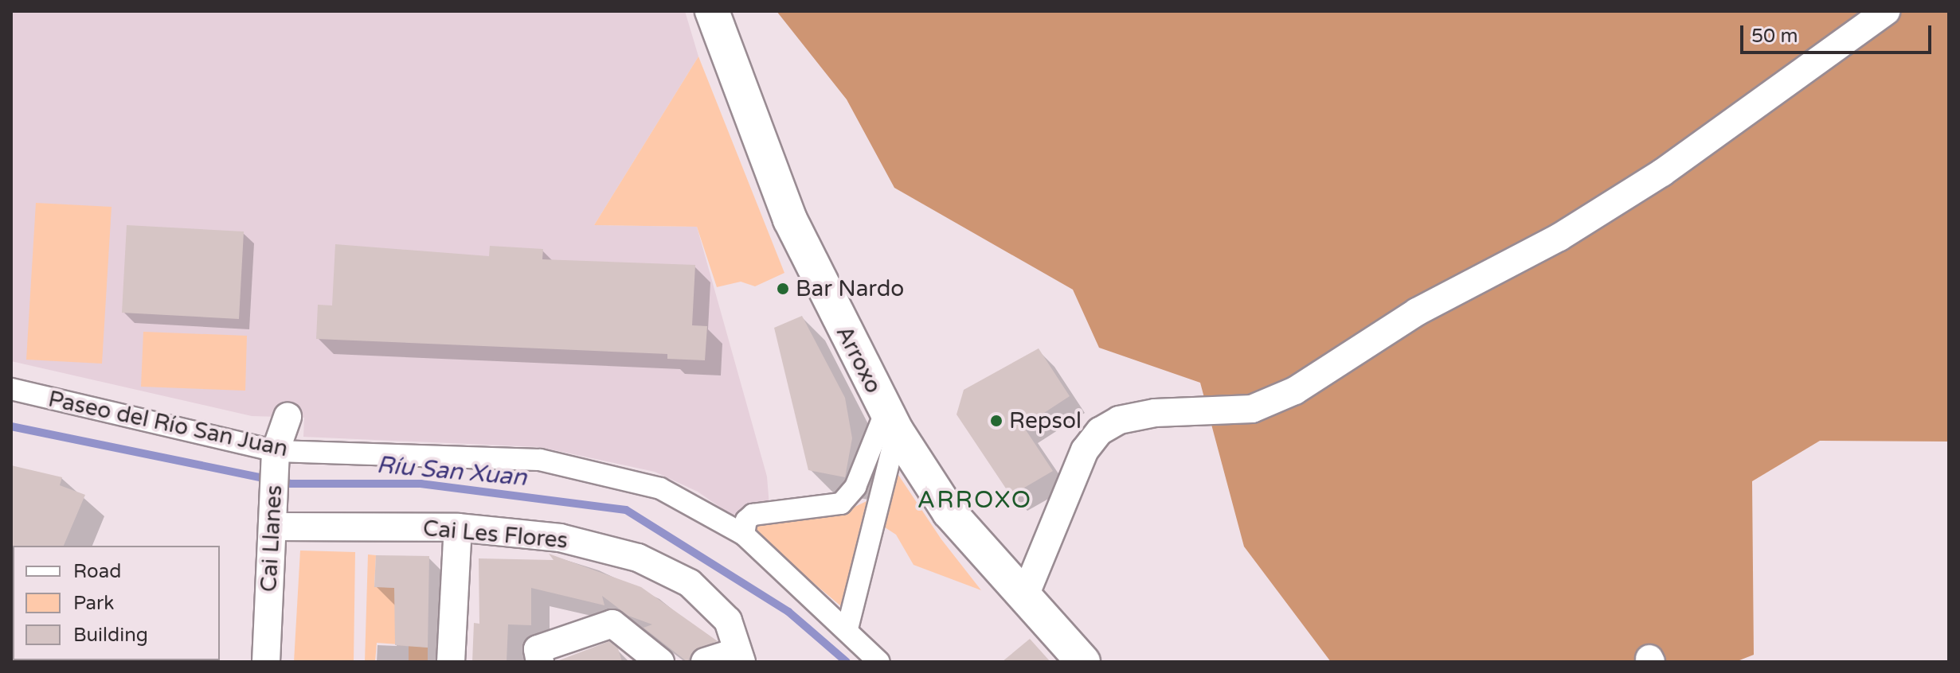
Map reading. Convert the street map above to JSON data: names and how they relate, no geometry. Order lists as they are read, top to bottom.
{
  "streets": {
    "street": [
      "Arroxo",
      "Paseo del Río San Juan",
      "Cai Les Flores",
      "Cai Llanes"
    ]
  },
  "crossings": [
    ["Paseo del Río San Juan", "Cai Llanes"],
    ["Cai Les Flores", "Cai Llanes"]
  ],
  "districts": ["ARROXO"],
  "water": ["Ríu San Xuan"],
  "places": ["Bar Nardo", "Repsol"],
  "legend": ["Road", "Park", "Building"],
  "scale_bar": "50 m"
}
